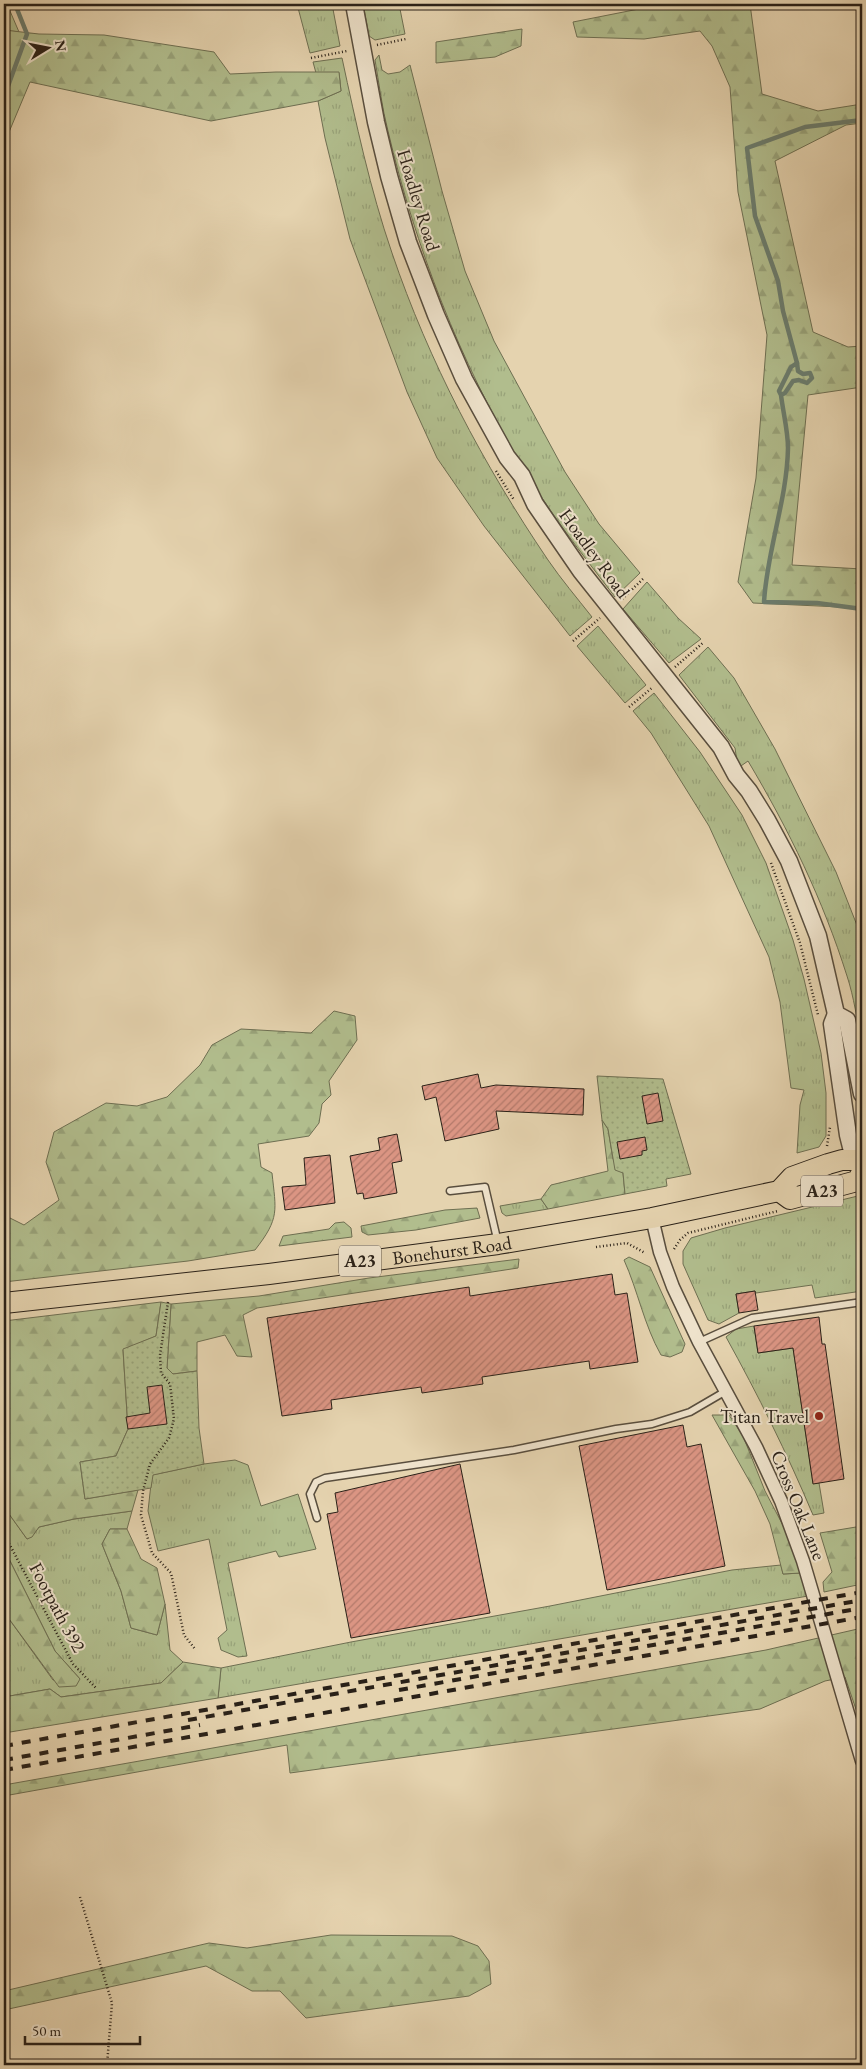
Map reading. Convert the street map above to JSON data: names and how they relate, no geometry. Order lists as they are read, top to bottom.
{
  "streets": {
    "main road": ["A23", "Bonehurst Road"],
    "street": ["Hoadley Road", "Cross Oak Lane"],
    "path": ["Footpath 392"]
  },
  "crossings": [
    ["Bonehurst Road", "Cross Oak Lane"]
  ],
  "places": ["Titan Travel"],
  "scale_bar": "50 m",
  "north": "right"
}
